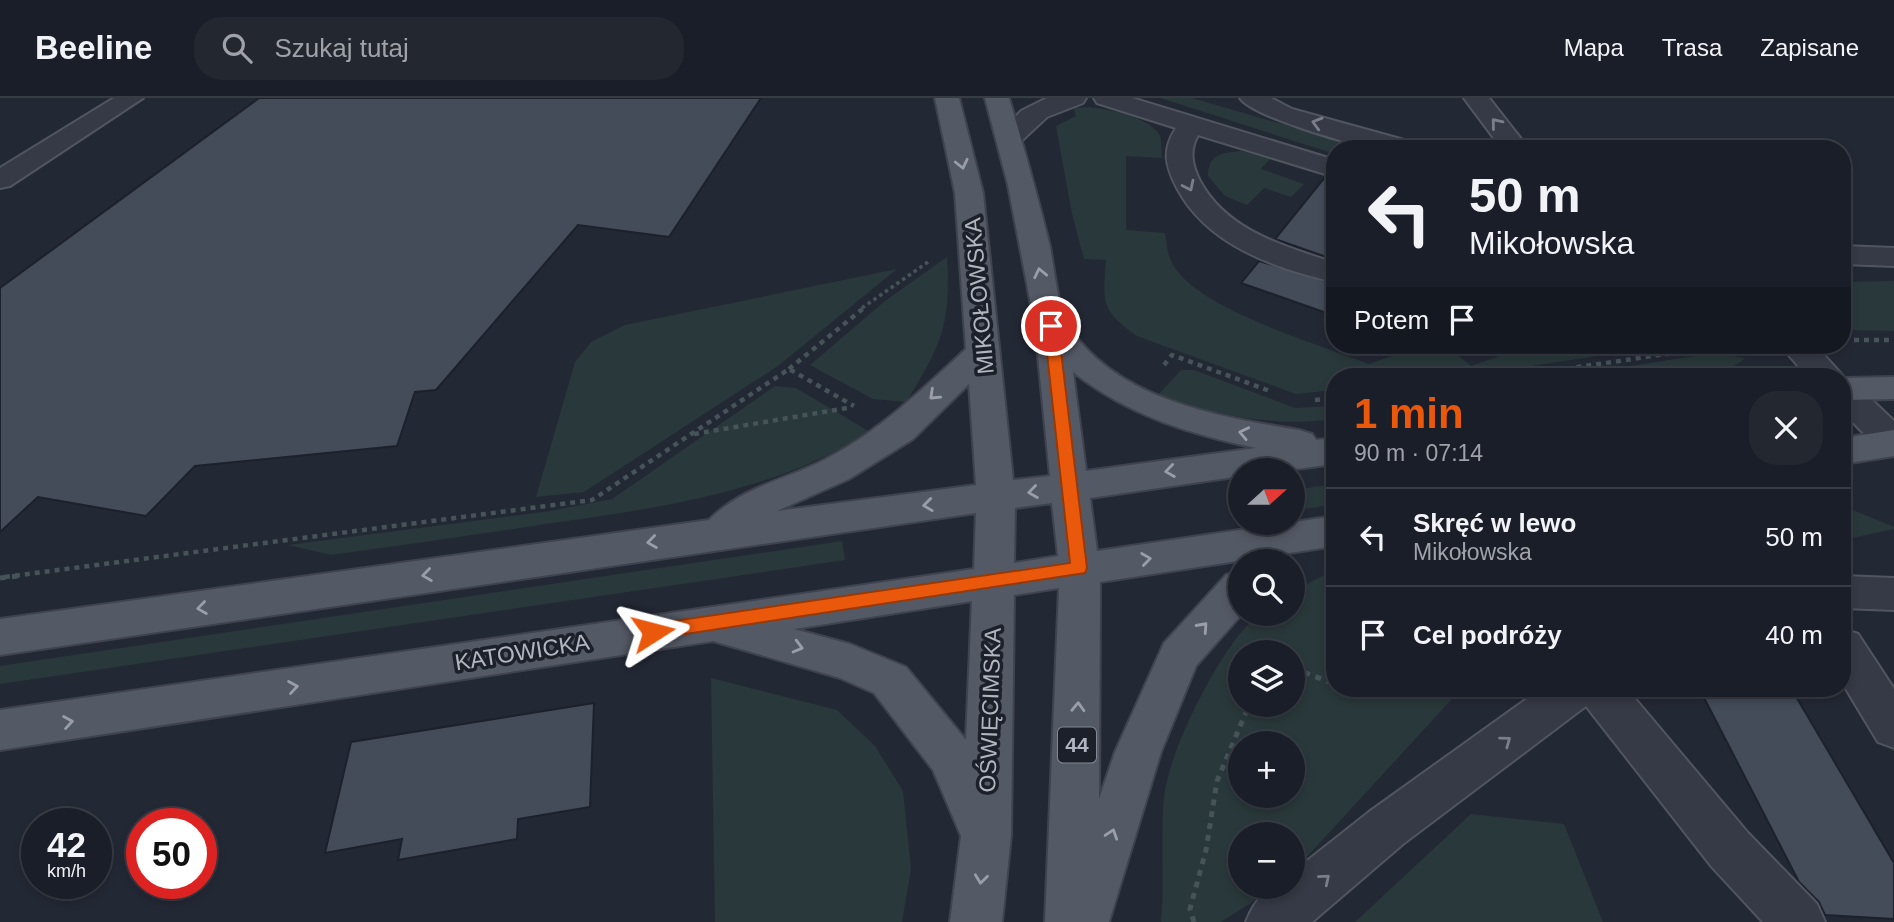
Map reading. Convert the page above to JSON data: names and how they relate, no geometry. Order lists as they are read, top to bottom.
{
  "streets": {
    "main road": [
      "MIKOŁOWSKA",
      "KATOWICKA",
      "OŚWIĘCIMSKA",
      "44"
    ]
  },
  "crossings": [
    ["MIKOŁOWSKA", "OŚWIĘCIMSKA"],
    ["KATOWICKA", "OŚWIĘCIMSKA"],
    ["KATOWICKA", "44"]
  ],
  "north": "right",
  "page": {
    "header": "Beeline",
    "search": "Szukaj tutaj",
    "nav": ["Mapa", "Trasa", "Zapisane"],
    "turn": ["50 m", "Mikołowska"],
    "then": "Potem",
    "heading": ["1 min", "90 m · 07:14"],
    "map_buttons": ["+", "−"],
    "list": [
      {
        "name": "Skręć w lewo",
        "note": "Mikołowska",
        "value": "50 m"
      },
      {
        "name": "Cel podróży",
        "value": "40 m"
      }
    ],
    "speed": "42 km/h",
    "limit": "50"
  }
}
